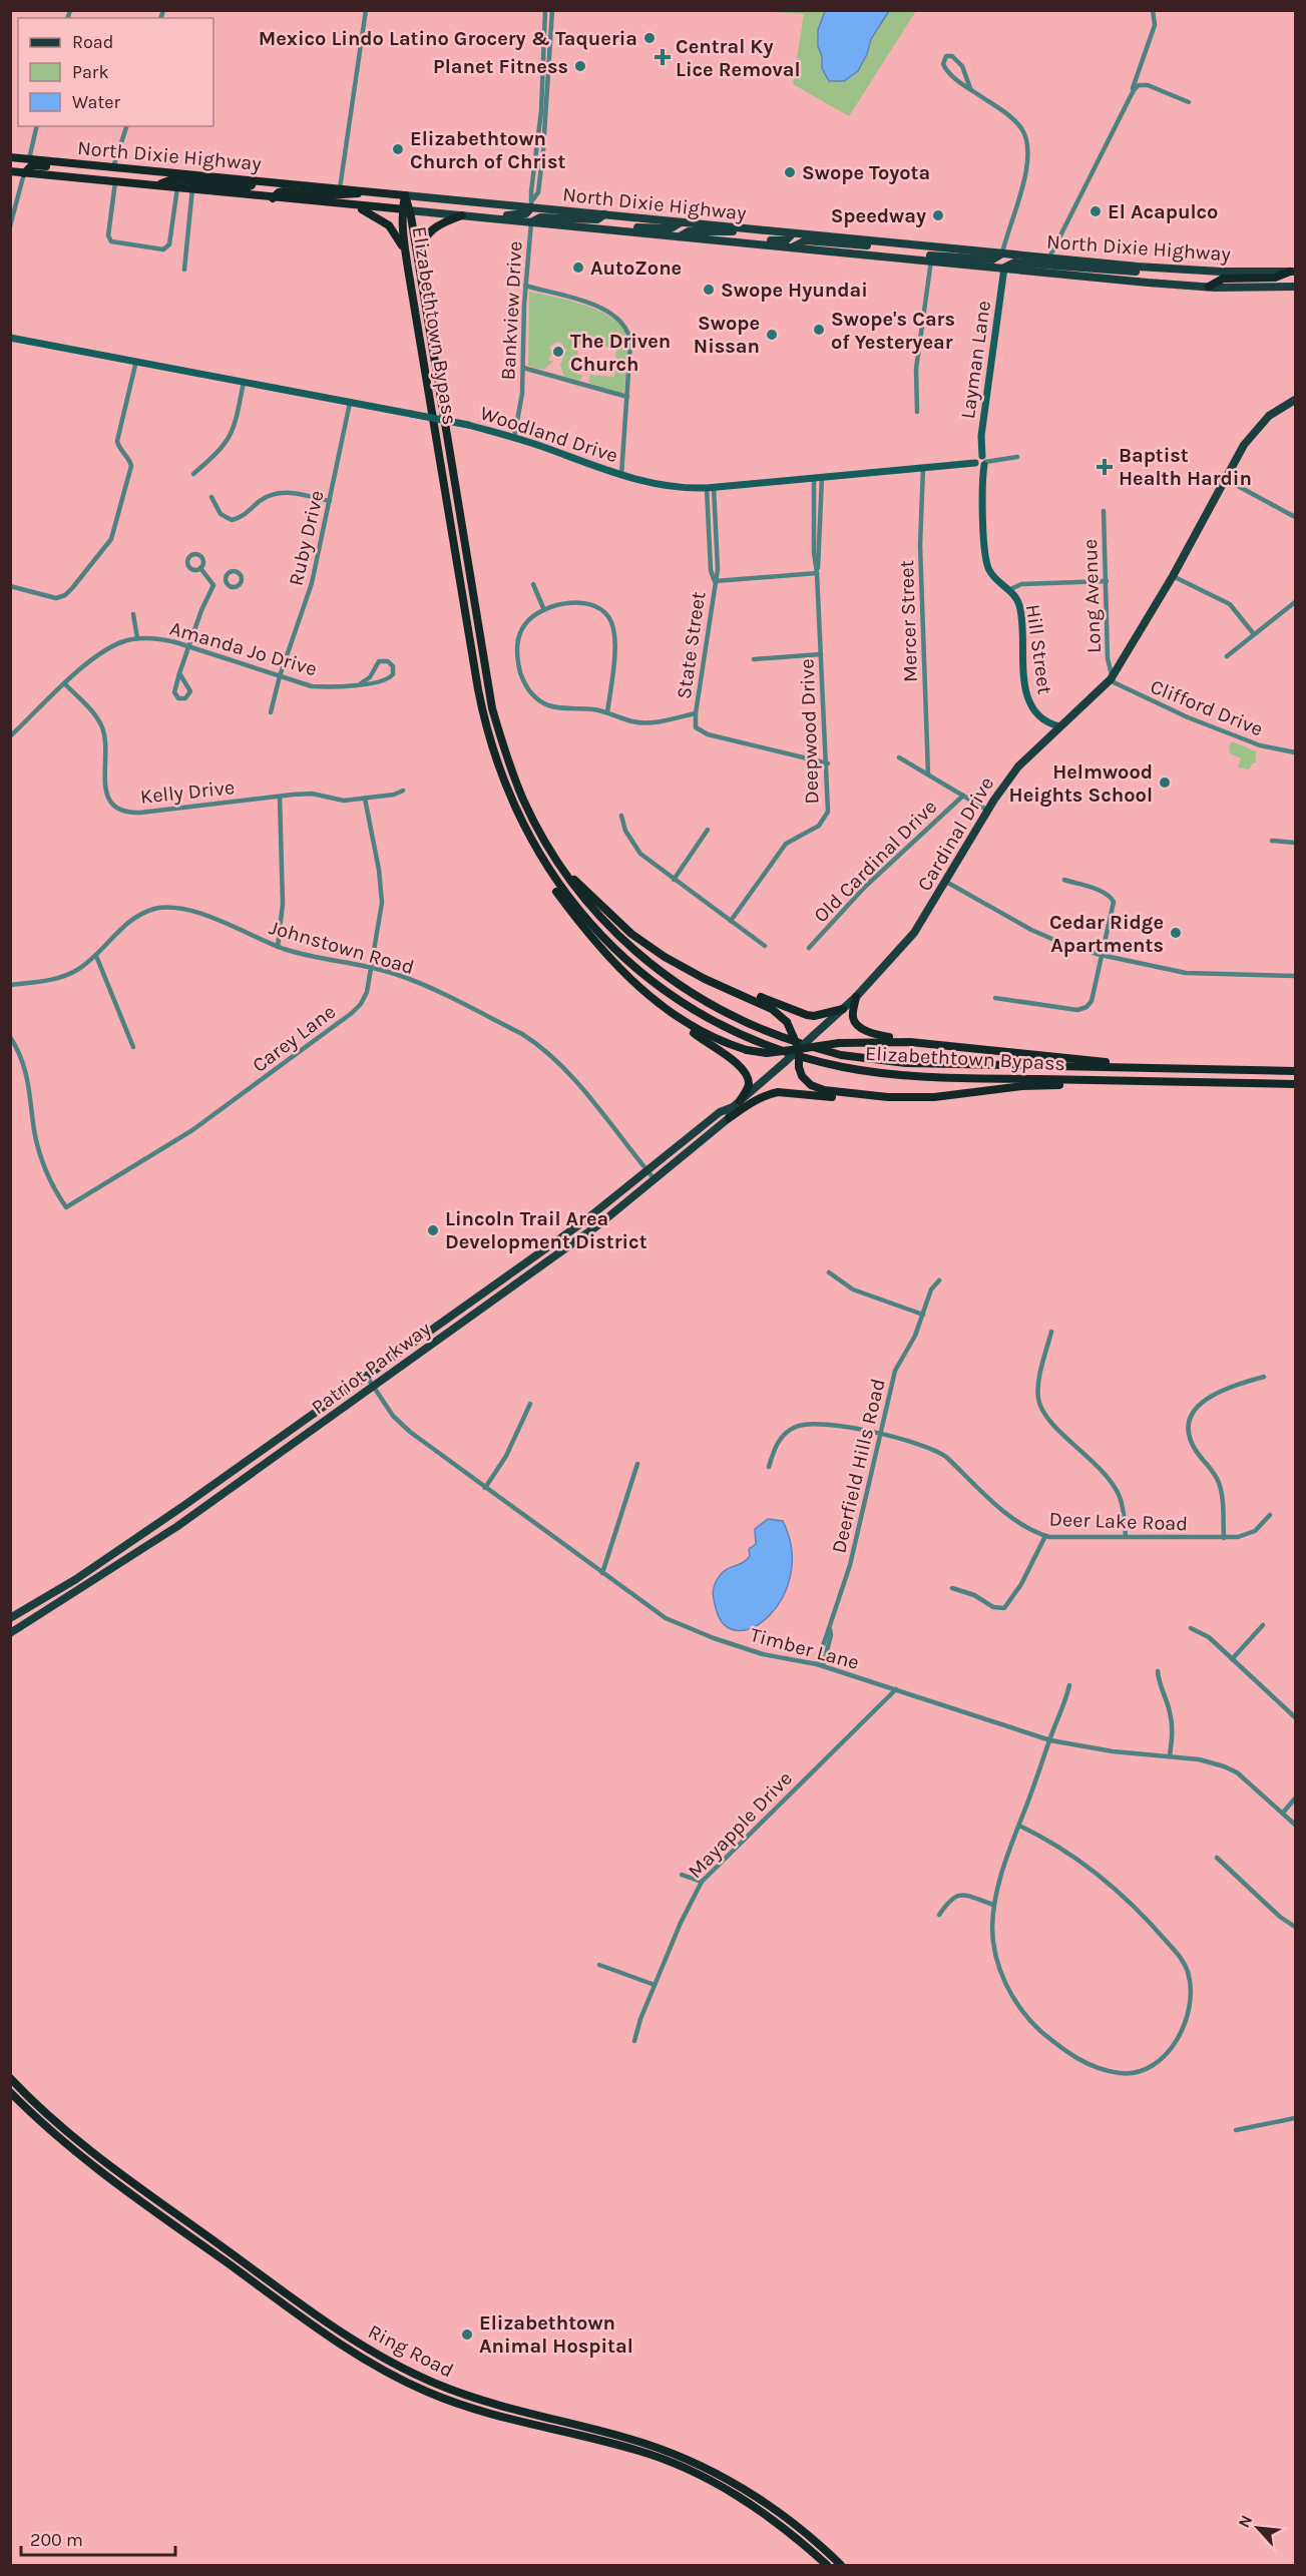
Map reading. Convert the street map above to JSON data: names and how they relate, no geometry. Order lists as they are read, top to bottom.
{
  "streets": {
    "highway": ["North Dixie Highway", "Elizabethtown Bypass", "Ring Road"],
    "main road": ["Cardinal Drive", "Patriot Parkway"],
    "street": [
      "Bankview Drive",
      "Layman Lane",
      "Woodland Drive",
      "Ruby Drive",
      "Long Avenue",
      "Mercer Street",
      "State Street",
      "Amanda Jo Drive",
      "Hill Street",
      "Clifford Drive",
      "Deepwood Drive",
      "Kelly Drive",
      "Old Cardinal Drive",
      "Johnstown Road",
      "Carey Lane",
      "Deerfield Hills Road",
      "Deer Lake Road",
      "Timber Lane",
      "Mayapple Drive"
    ]
  },
  "crossings": [
    ["North Dixie Highway", "Bankview Drive"],
    ["North Dixie Highway", "Elizabethtown Bypass"],
    ["North Dixie Highway", "Layman Lane"],
    ["Bankview Drive", "Woodland Drive"],
    ["Layman Lane", "Hill Street"],
    ["Woodland Drive", "Ruby Drive"],
    ["Woodland Drive", "Mercer Street"],
    ["Woodland Drive", "State Street"],
    ["Woodland Drive", "Deepwood Drive"],
    ["Ruby Drive", "Amanda Jo Drive"],
    ["Long Avenue", "Clifford Drive"],
    ["Long Avenue", "Cardinal Drive"],
    ["Amanda Jo Drive", "Kelly Drive"],
    ["Hill Street", "Cardinal Drive"],
    ["Clifford Drive", "Cardinal Drive"],
    ["Kelly Drive", "Carey Lane"],
    ["Cardinal Drive", "Patriot Parkway"],
    ["Johnstown Road", "Carey Lane"],
    ["Johnstown Road", "Patriot Parkway"],
    ["Patriot Parkway", "Timber Lane"],
    ["Deerfield Hills Road", "Deer Lake Road"],
    ["Deerfield Hills Road", "Timber Lane"],
    ["Timber Lane", "Mayapple Drive"]
  ],
  "places": {
    "other": [
      "Mexico Lindo Latino Grocery & Taqueria",
      "Planet Fitness",
      "Elizabethtown Church of Christ",
      "Swope Toyota",
      "El Acapulco",
      "Speedway",
      "AutoZone",
      "Swope Hyundai",
      "Swope's Cars of Yesteryear",
      "Swope Nissan",
      "The Driven Church",
      "Helmwood Heights School",
      "Cedar Ridge Apartments",
      "Lincoln Trail Area Development District",
      "Elizabethtown Animal Hospital"
    ],
    "health": ["Central Ky Lice Removal", "Baptist Health Hardin"]
  },
  "legend": ["Road", "Park", "Water"],
  "scale_bar": "200 m",
  "north": "top left"
}
